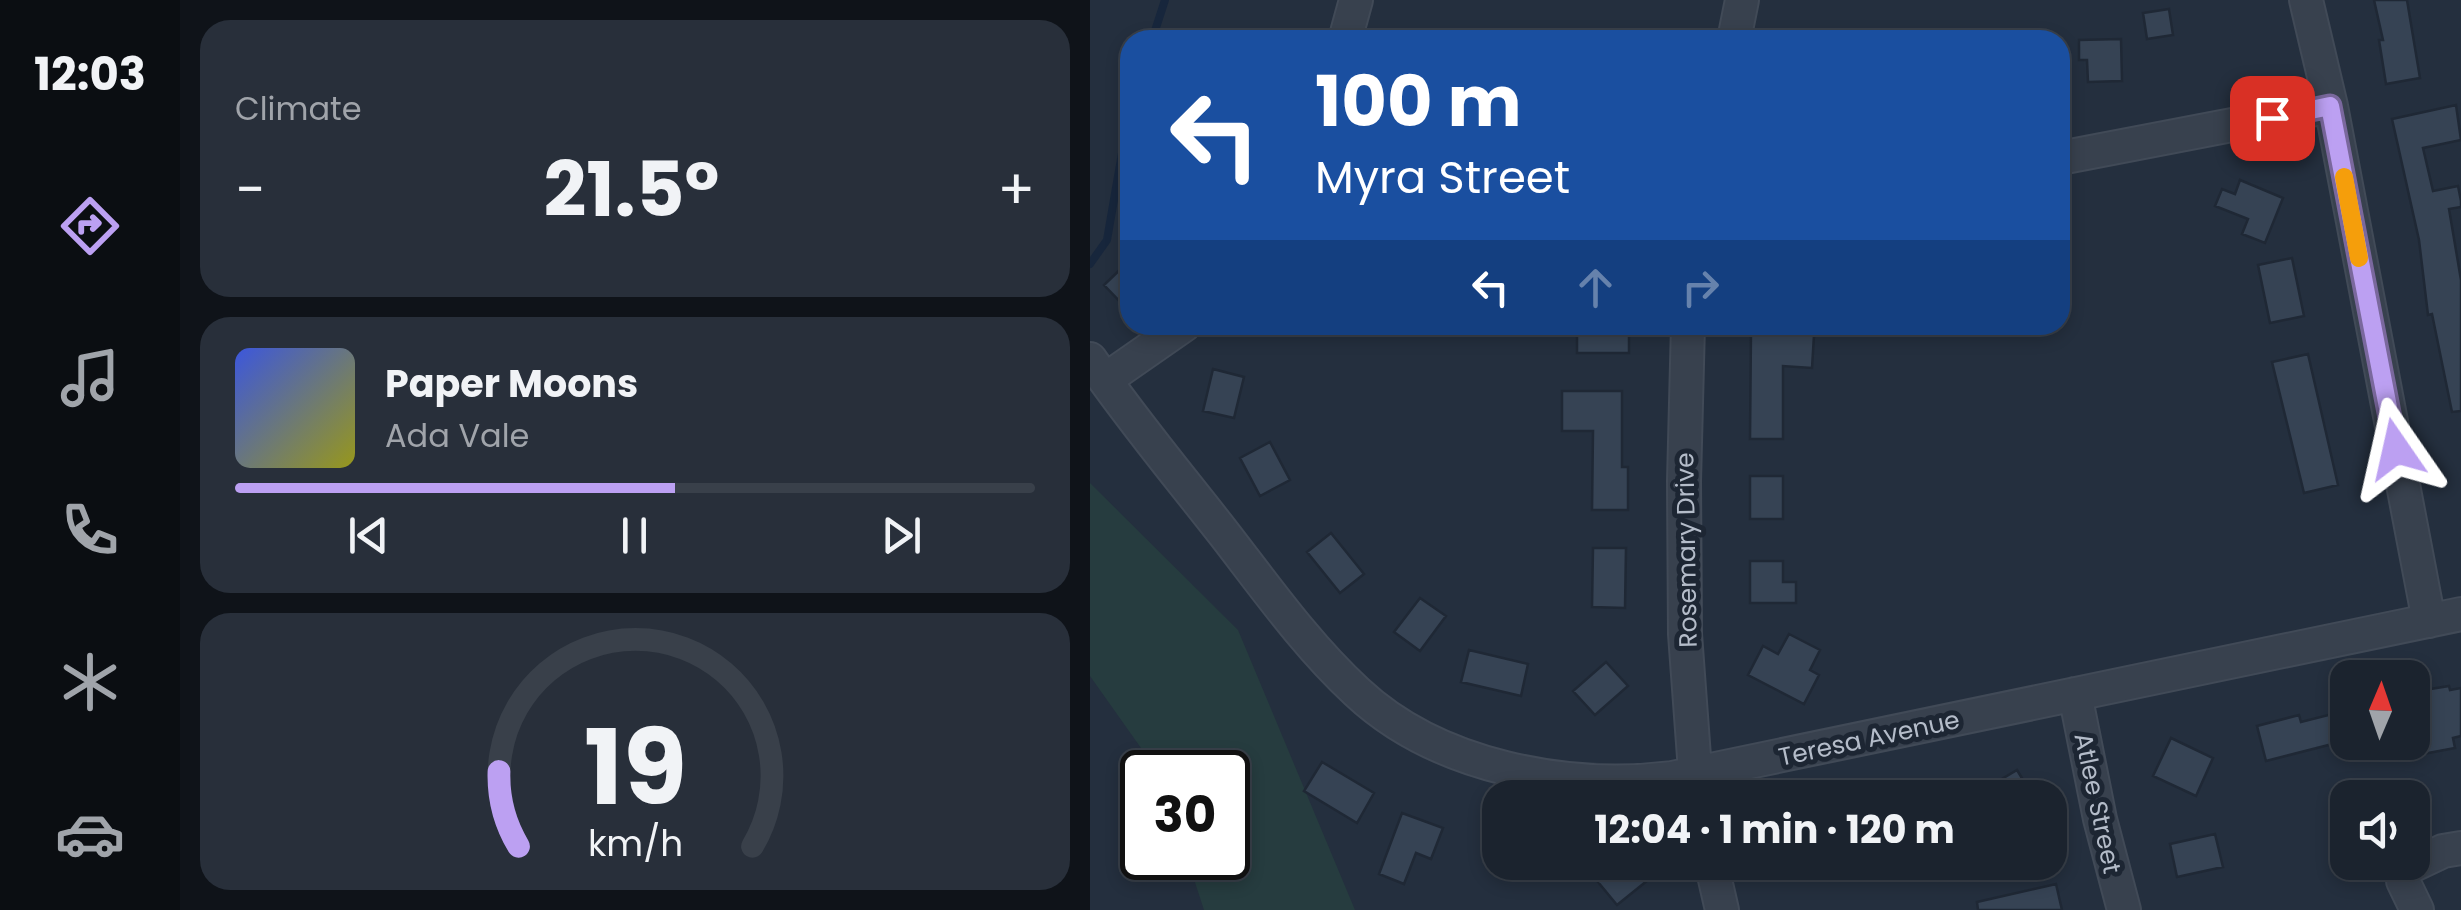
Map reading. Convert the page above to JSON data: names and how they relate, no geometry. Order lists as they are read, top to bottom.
{
  "streets": {
    "street": ["Rosemary Drive", "Teresa Avenue", "Atlee Street"]
  },
  "crossings": [
    ["Teresa Avenue", "Atlee Street"]
  ],
  "north": "top",
  "page": {
    "tabs": "12:03",
    "tile": "Climate",
    "turn": ["100 m", "Myra Street"],
    "heat": ["−", "21.5°", "+"],
    "song": ["Paper Moons", "Ada Vale"],
    "limit": "30",
    "trip": "12:04 · 1 min · 120 m",
    "gauge": ["19", "km/h"]
  }
}
